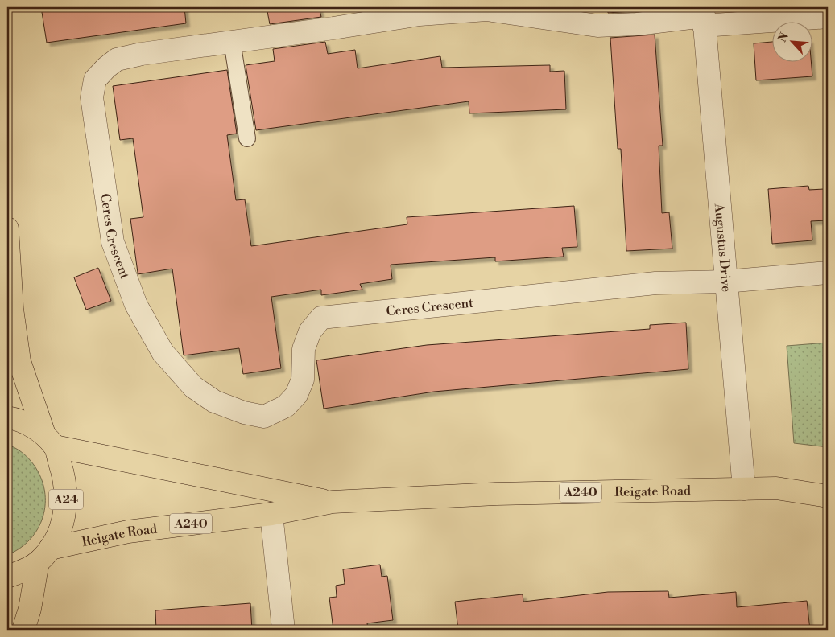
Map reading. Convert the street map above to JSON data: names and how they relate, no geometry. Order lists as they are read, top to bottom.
{
  "streets": {
    "highway": ["Reigate Road", "A240", "A24"],
    "street": ["Ceres Crescent", "Augustus Drive"]
  },
  "crossings": [
    ["Ceres Crescent", "Augustus Drive"],
    ["Augustus Drive", "Reigate Road"],
    ["Reigate Road", "A24"]
  ],
  "north": "top left"
}
